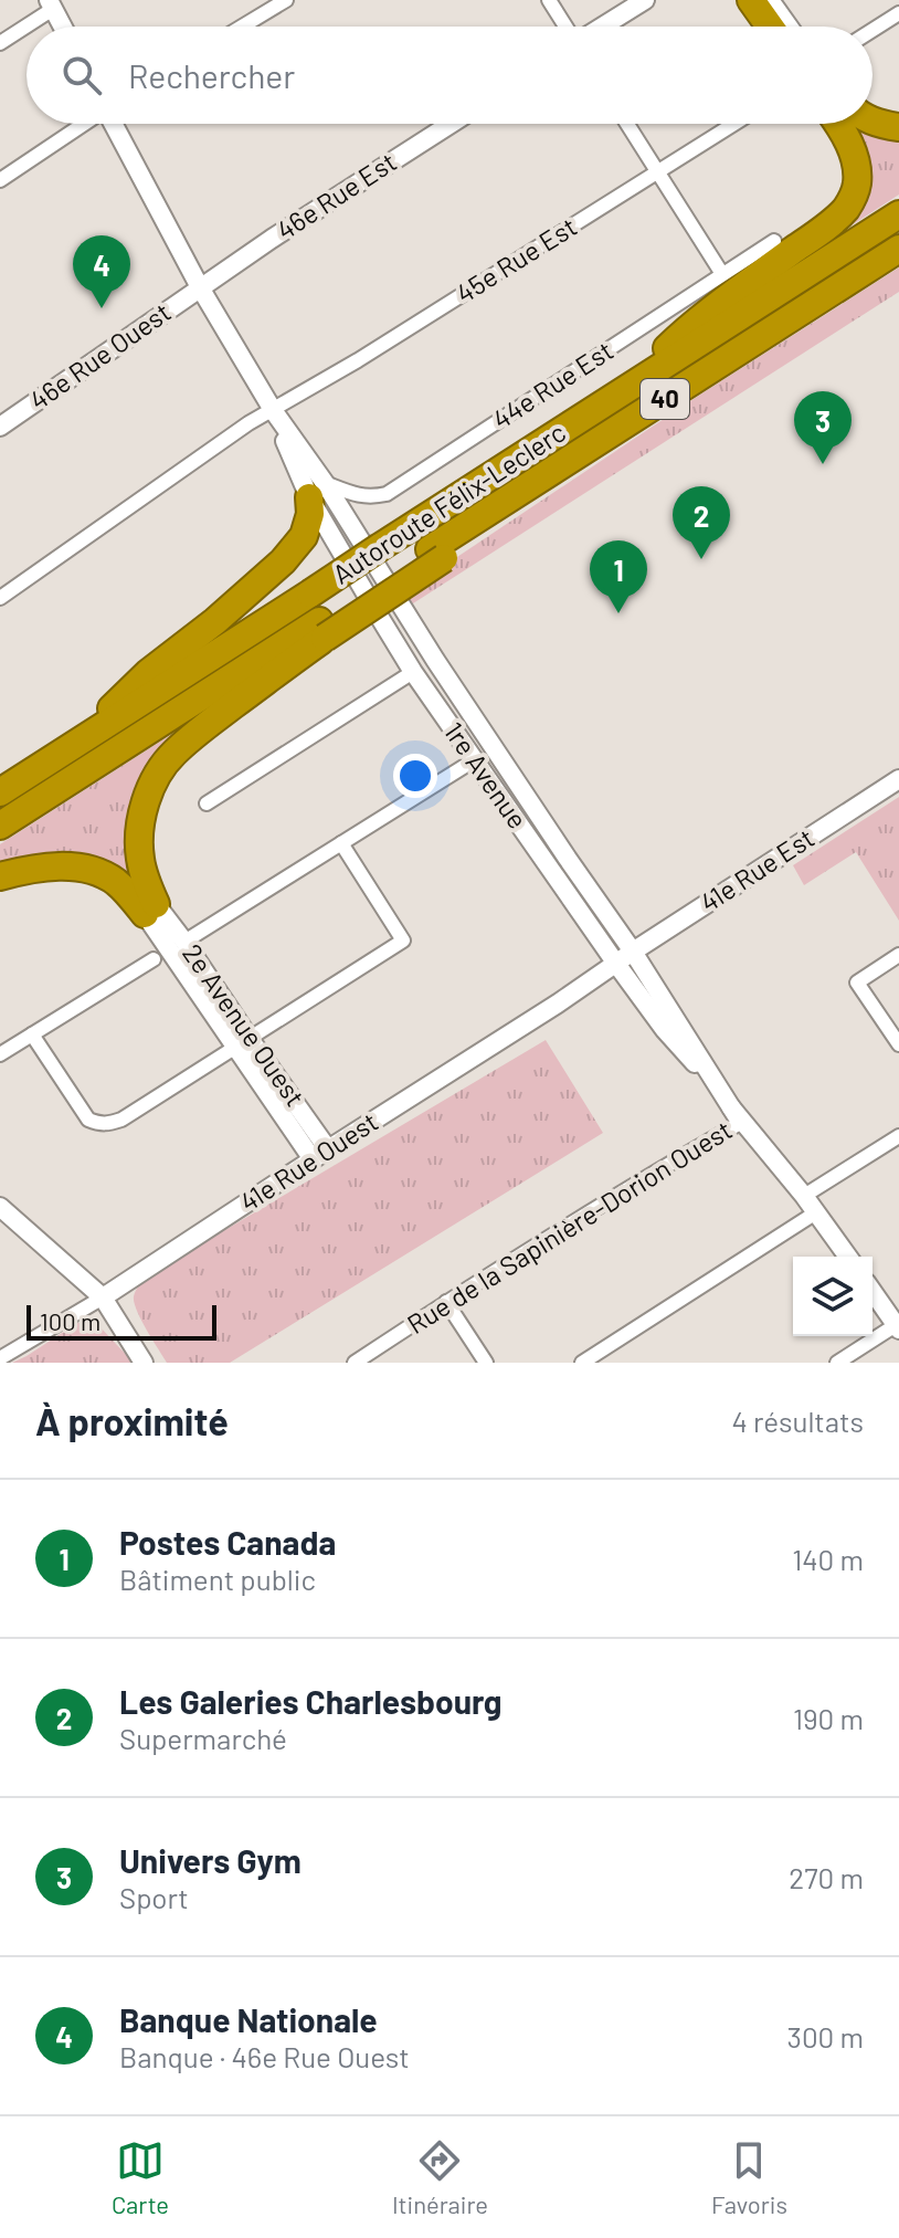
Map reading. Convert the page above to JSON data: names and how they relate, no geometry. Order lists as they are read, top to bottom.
{
  "streets": {
    "highway": ["40", "Autoroute Félix-Leclerc"],
    "street": [
      "46e Rue Est",
      "45e Rue Est",
      "46e Rue Ouest",
      "44e Rue Est",
      "1re Avenue",
      "41e Rue Est",
      "2e Avenue Ouest",
      "41e Rue Ouest",
      "Rue de la Sapinière-Dorion Ouest"
    ]
  },
  "crossings": [
    ["46e Rue Est", "46e Rue Ouest"],
    ["46e Rue Est", "1re Avenue"],
    ["45e Rue Est", "1re Avenue"],
    ["46e Rue Ouest", "1re Avenue"],
    ["44e Rue Est", "1re Avenue"],
    ["1re Avenue", "41e Rue Est"],
    ["1re Avenue", "41e Rue Ouest"],
    ["1re Avenue", "Rue de la Sapinière-Dorion Ouest"],
    ["41e Rue Est", "41e Rue Ouest"],
    ["2e Avenue Ouest", "41e Rue Ouest"]
  ],
  "scale_bar": "100 m",
  "page": {
    "search": "Rechercher",
    "pins": [
      "4",
      "3",
      "2",
      "1"
    ],
    "scale": "100 m",
    "heading": ["À proximité", "4 résultats"],
    "list": [
      {
        "mark": "1",
        "name": "Postes Canada",
        "note": "Bâtiment public",
        "value": "140 m"
      },
      {
        "mark": "2",
        "name": "Les Galeries Charlesbourg",
        "note": "Supermarché",
        "value": "190 m"
      },
      {
        "mark": "3",
        "name": "Univers Gym",
        "note": "Sport",
        "value": "270 m"
      },
      {
        "mark": "4",
        "name": "Banque Nationale",
        "note": "Banque · 46e Rue Ouest",
        "value": "300 m"
      }
    ],
    "nav": ["Carte", "Itinéraire", "Favoris"]
  }
}
